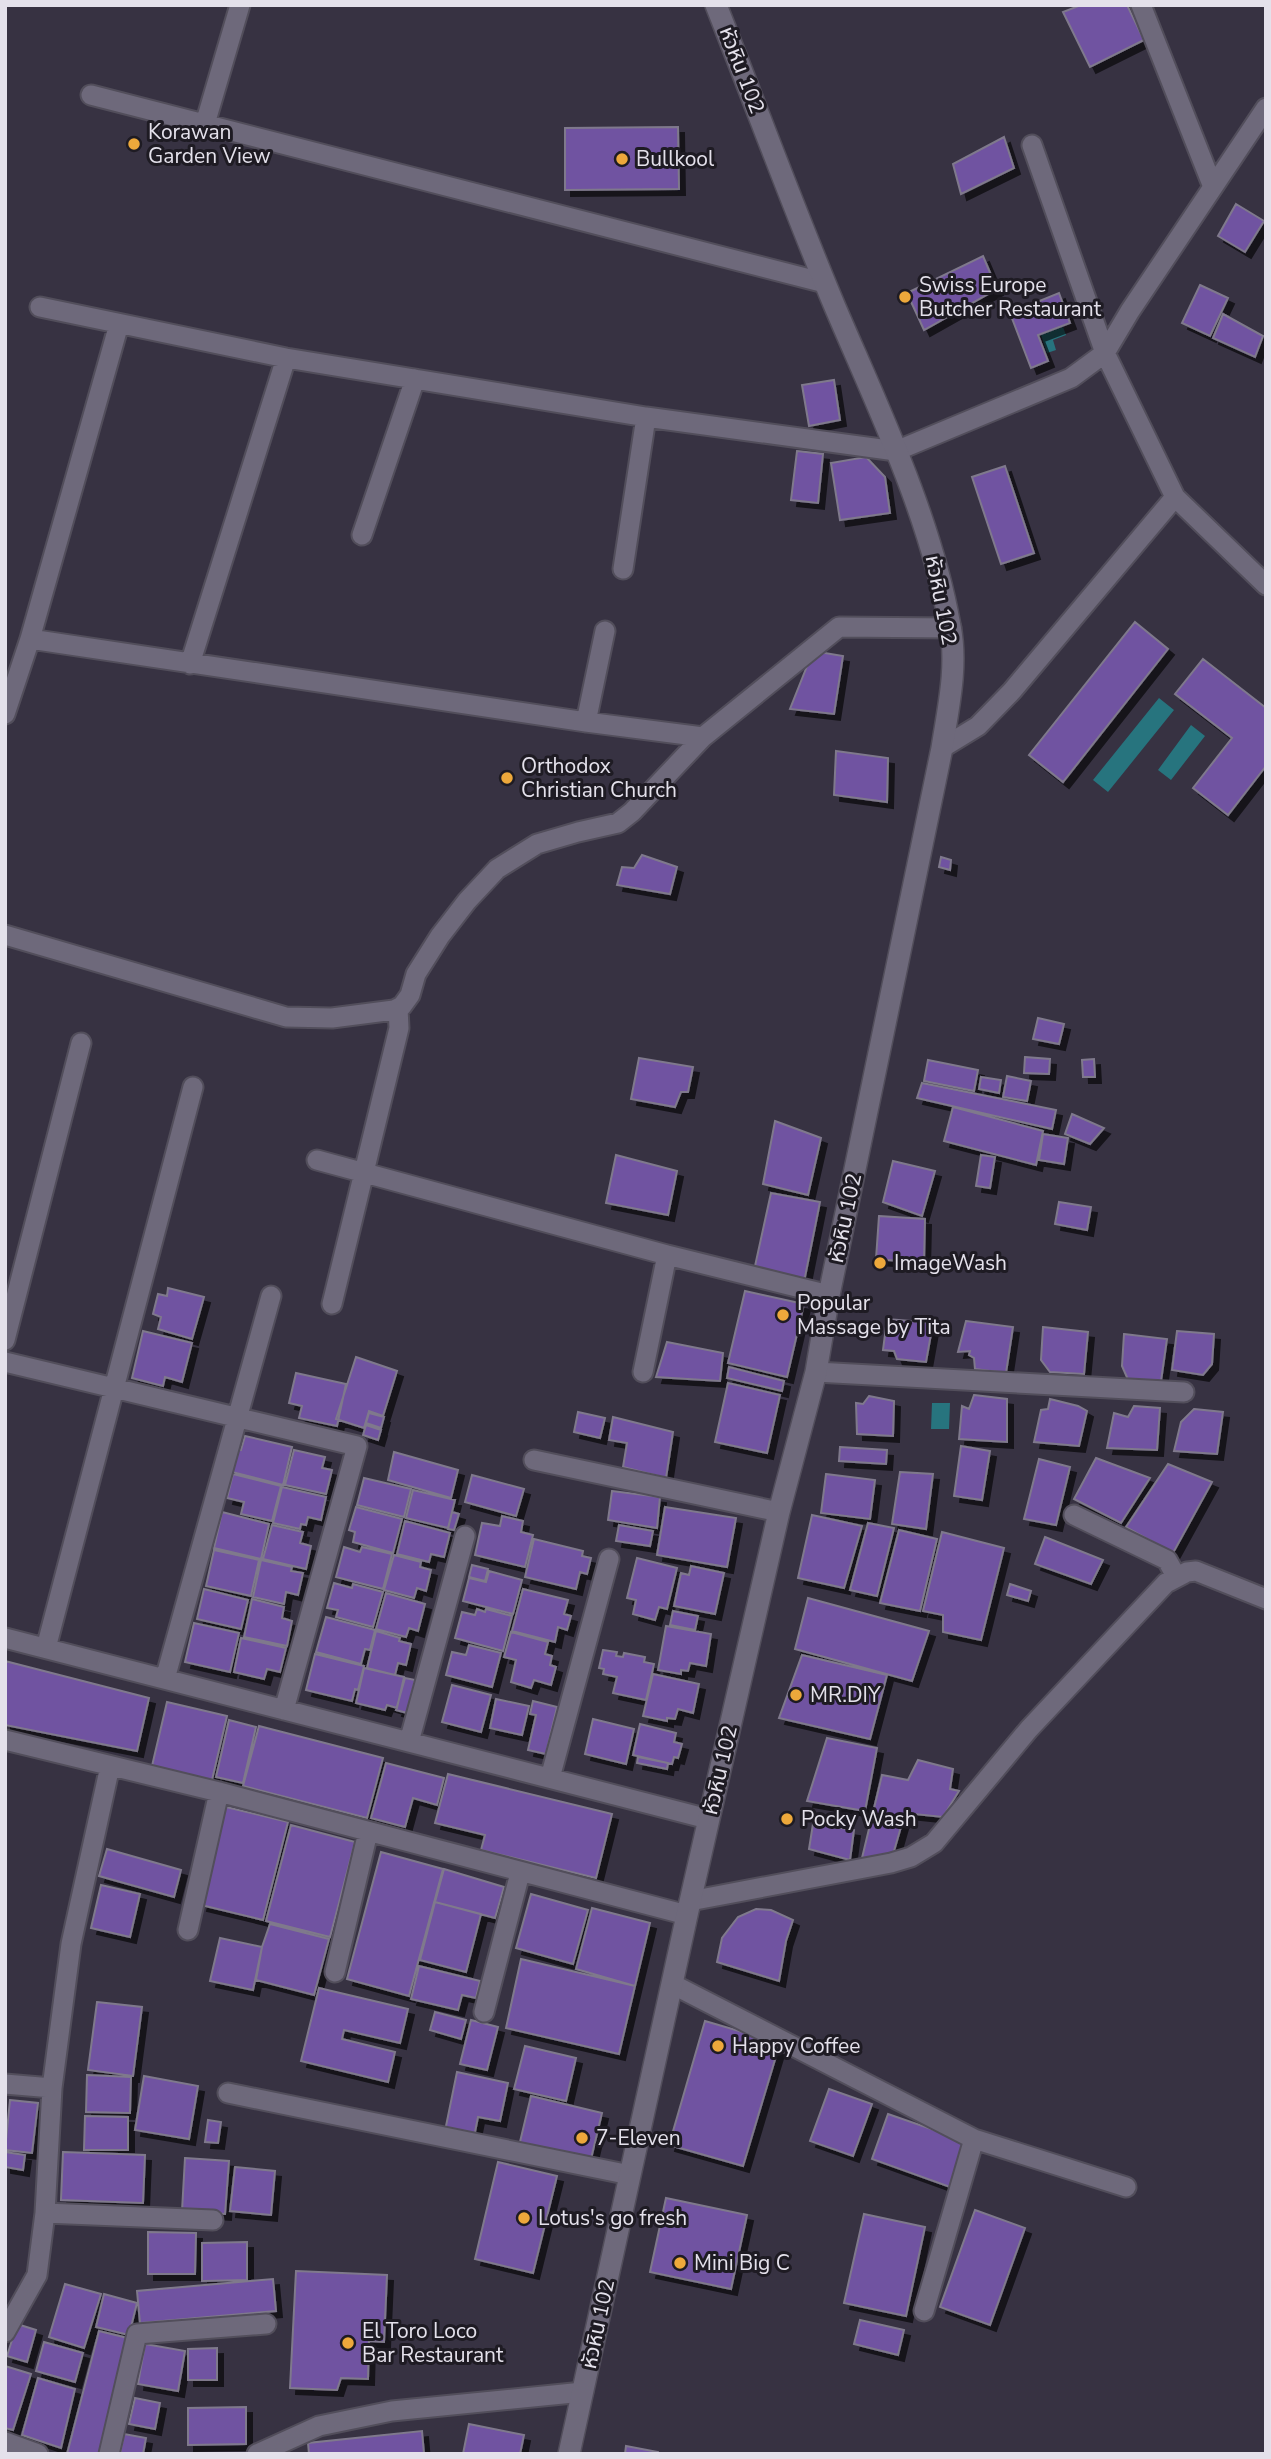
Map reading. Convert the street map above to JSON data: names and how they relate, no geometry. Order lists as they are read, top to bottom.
{
  "streets": {
    "street": ["หัวหิน 102"]
  },
  "places": [
    "Korawan Garden View",
    "Bullkool",
    "Swiss Europe Butcher Restaurant",
    "Orthodox Christian Church",
    "ImageWash",
    "Popular Massage by Tita",
    "MR.DIY",
    "Pocky Wash",
    "Happy Coffee",
    "7-Eleven",
    "Lotus's go fresh",
    "Mini Big C",
    "El Toro Loco Bar Restaurant"
  ]
}
